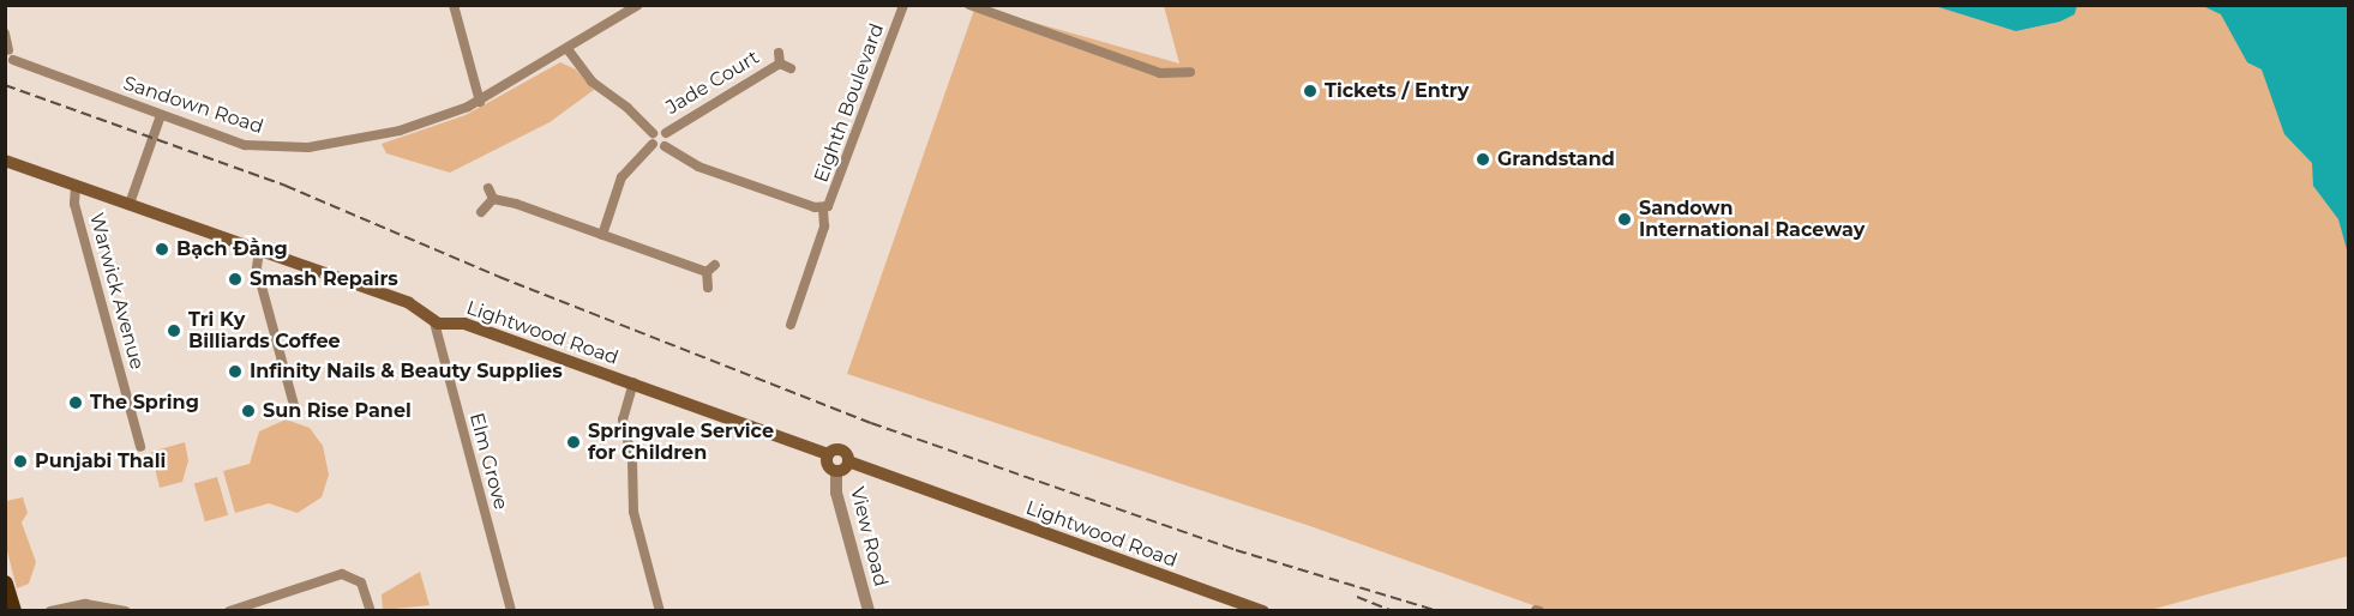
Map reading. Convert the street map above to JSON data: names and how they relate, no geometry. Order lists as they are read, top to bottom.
{
  "streets": {
    "main road": ["Lightwood Road"],
    "street": [
      "Jade Court",
      "Eighth Boulevard",
      "Sandown Road",
      "Warwick Avenue",
      "Elm Grove",
      "View Road"
    ]
  },
  "crossings": [
    ["Warwick Avenue", "Lightwood Road"],
    ["Lightwood Road", "Elm Grove"]
  ],
  "places": [
    "Tickets / Entry",
    "Grandstand",
    "Sandown International Raceway",
    "Bạch Đằng",
    "Smash Repairs",
    "Tri Ky Billiards Coffee",
    "Infinity Nails & Beauty Supplies",
    "The Spring",
    "Sun Rise Panel",
    "Springvale Service for Children",
    "Punjabi Thali"
  ]
}
